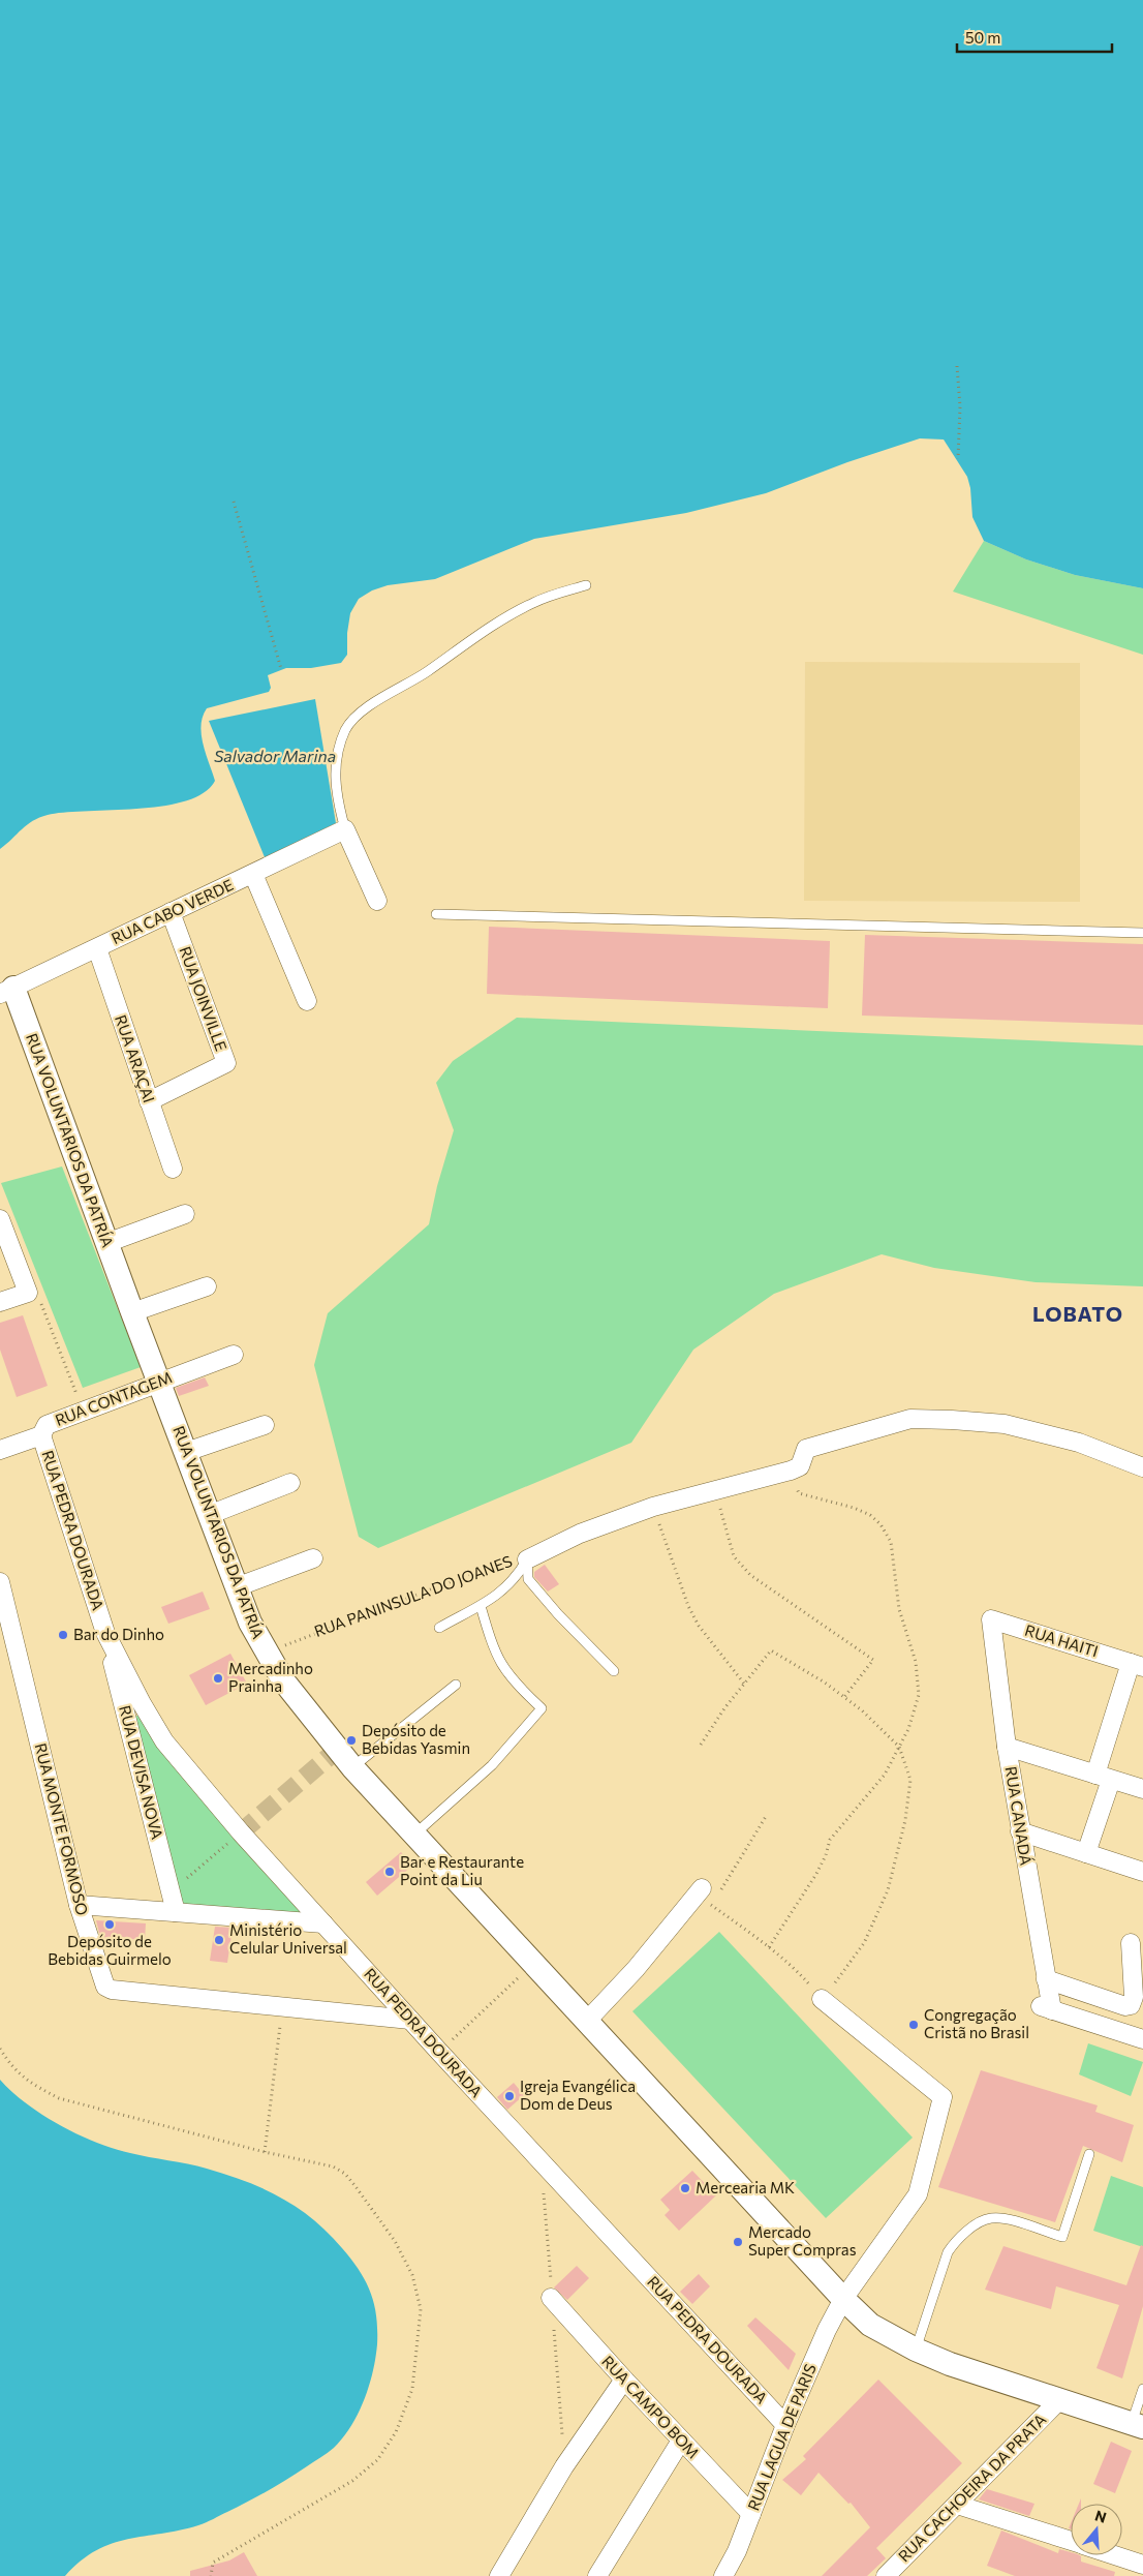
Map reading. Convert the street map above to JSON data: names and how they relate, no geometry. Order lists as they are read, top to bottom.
{
  "streets": {
    "street": [
      "RUA CABO VERDE",
      "RUA JOINVILLE",
      "RUA ARAÇAI",
      "RUA VOLUNTARIOS DA PATRÍA",
      "RUA CONTAGEM",
      "RUA PEDRA DOURADA",
      "RUA PANINSULA DO JOANES",
      "RUA HAITI",
      "RUA DEVISA NOVA",
      "RUA CANADÁ",
      "RUA MONTE FORMOSO",
      "RUA CAMPO BOM",
      "RUA LAGUA DE PARIS",
      "RUA CACHOEIRA DA PRATA"
    ]
  },
  "crossings": [
    ["RUA CABO VERDE", "RUA JOINVILLE"],
    ["RUA CABO VERDE", "RUA ARAÇAI"],
    ["RUA CABO VERDE", "RUA VOLUNTARIOS DA PATRÍA"],
    ["RUA JOINVILLE", "RUA ARAÇAI"],
    ["RUA VOLUNTARIOS DA PATRÍA", "RUA CONTAGEM"],
    ["RUA VOLUNTARIOS DA PATRÍA", "RUA PANINSULA DO JOANES"],
    ["RUA VOLUNTARIOS DA PATRÍA", "RUA LAGUA DE PARIS"],
    ["RUA VOLUNTARIOS DA PATRÍA", "RUA CACHOEIRA DA PRATA"],
    ["RUA CONTAGEM", "RUA PEDRA DOURADA"],
    ["RUA PEDRA DOURADA", "RUA DEVISA NOVA"],
    ["RUA PEDRA DOURADA", "RUA MONTE FORMOSO"],
    ["RUA PEDRA DOURADA", "RUA LAGUA DE PARIS"],
    ["RUA HAITI", "RUA CANADÁ"],
    ["RUA CAMPO BOM", "RUA LAGUA DE PARIS"]
  ],
  "districts": ["LOBATO"],
  "water": ["Salvador Marina"],
  "places": [
    "Bar do Dinho",
    "Mercadinho Prainha",
    "Depósito de Bebidas Yasmin",
    "Bar e Restaurante Point da Liu",
    "Depósito de Bebidas Guirmelo",
    "Ministério Celular Universal",
    "Congregação Cristã no Brasil",
    "Igreja Evangélica Dom de Deus",
    "Mercearia MK",
    "Mercado Super Compras"
  ],
  "scale_bar": "50 m",
  "north": "top"
}
